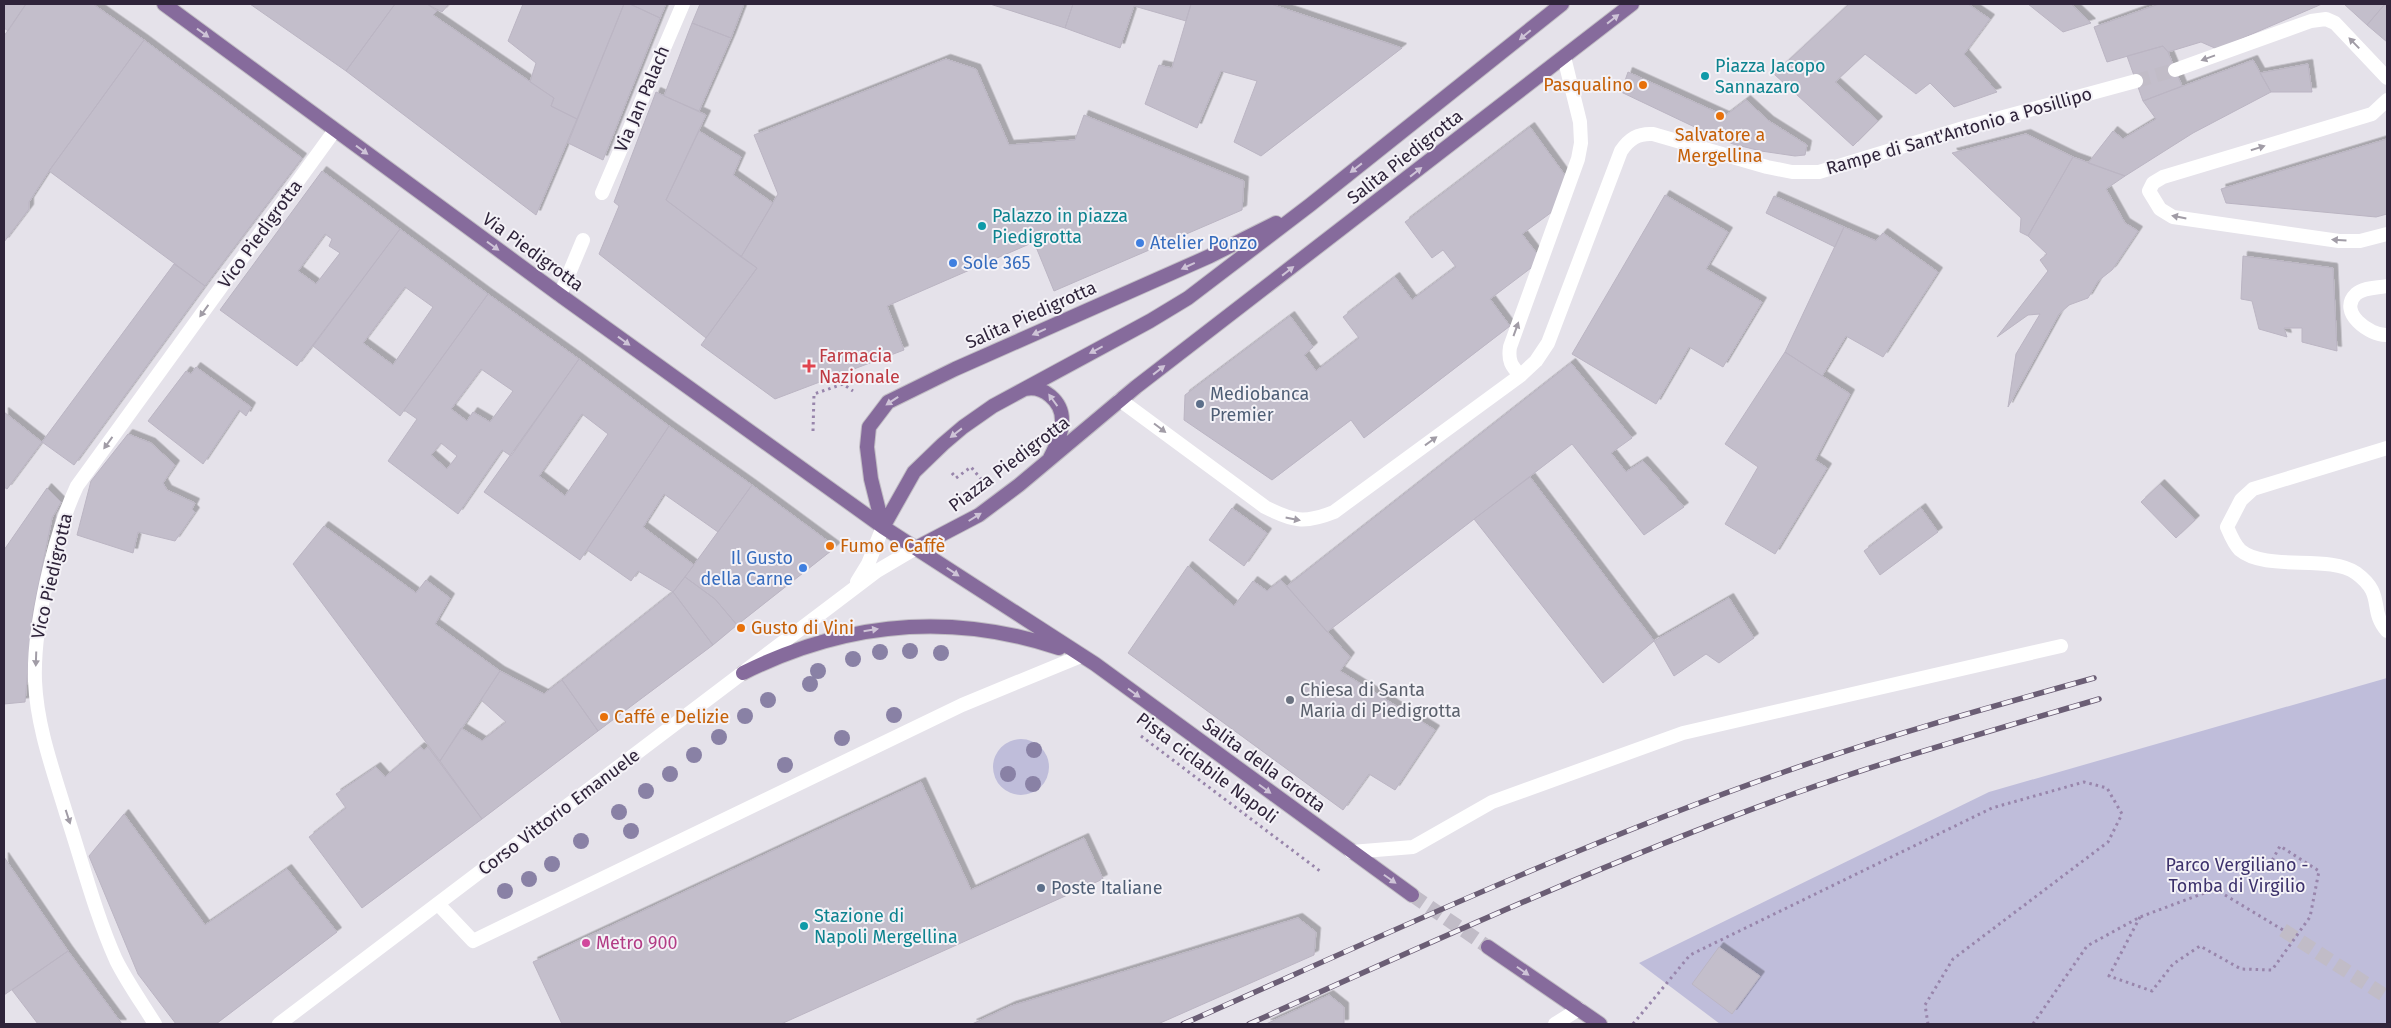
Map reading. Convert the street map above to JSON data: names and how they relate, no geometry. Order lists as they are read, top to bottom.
{
  "streets": {
    "main road": [
      "Salita Piedigrotta",
      "Via Piedigrotta",
      "Piazza Piedigrotta",
      "Salita della Grotta"
    ],
    "street": [
      "Via Jan Palach",
      "Rampe di Sant'Antonio a Posillipo",
      "Vico Piedigrotta",
      "Corso Vittorio Emanuele"
    ],
    "path": ["Pista ciclabile Napoli"]
  },
  "crossings": [
    ["Rampe di Sant'Antonio a Posillipo", "Salita Piedigrotta"],
    ["Rampe di Sant'Antonio a Posillipo", "Piazza Piedigrotta"],
    ["Salita Piedigrotta", "Via Piedigrotta"],
    ["Salita Piedigrotta", "Piazza Piedigrotta"],
    ["Salita Piedigrotta", "Corso Vittorio Emanuele"],
    ["Vico Piedigrotta", "Via Piedigrotta"],
    ["Via Piedigrotta", "Piazza Piedigrotta"],
    ["Via Piedigrotta", "Salita della Grotta"],
    ["Piazza Piedigrotta", "Corso Vittorio Emanuele"]
  ],
  "one_way": [
    "Vico Piedigrotta",
    "Via Piedigrotta",
    "Piazza Piedigrotta",
    "Salita della Grotta"
  ],
  "parks": ["Parco Vergiliano - Tomba di Virgilio"],
  "places": {
    "other": [
      "Piazza Jacopo Sannazaro",
      "Pasqualino",
      "Salvatore a Mergellina",
      "Palazzo in piazza Piedigrotta",
      "Atelier Ponzo",
      "Sole 365",
      "Mediobanca Premier",
      "Fumo e Caffè",
      "Il Gusto della Carne",
      "Gusto di Vini",
      "Chiesa di Santa Maria di Piedigrotta",
      "Caffé e Delizie",
      "Poste Italiane",
      "Stazione di Napoli Mergellina",
      "Metro 900"
    ],
    "health": ["Farmacia Nazionale"]
  }
}
